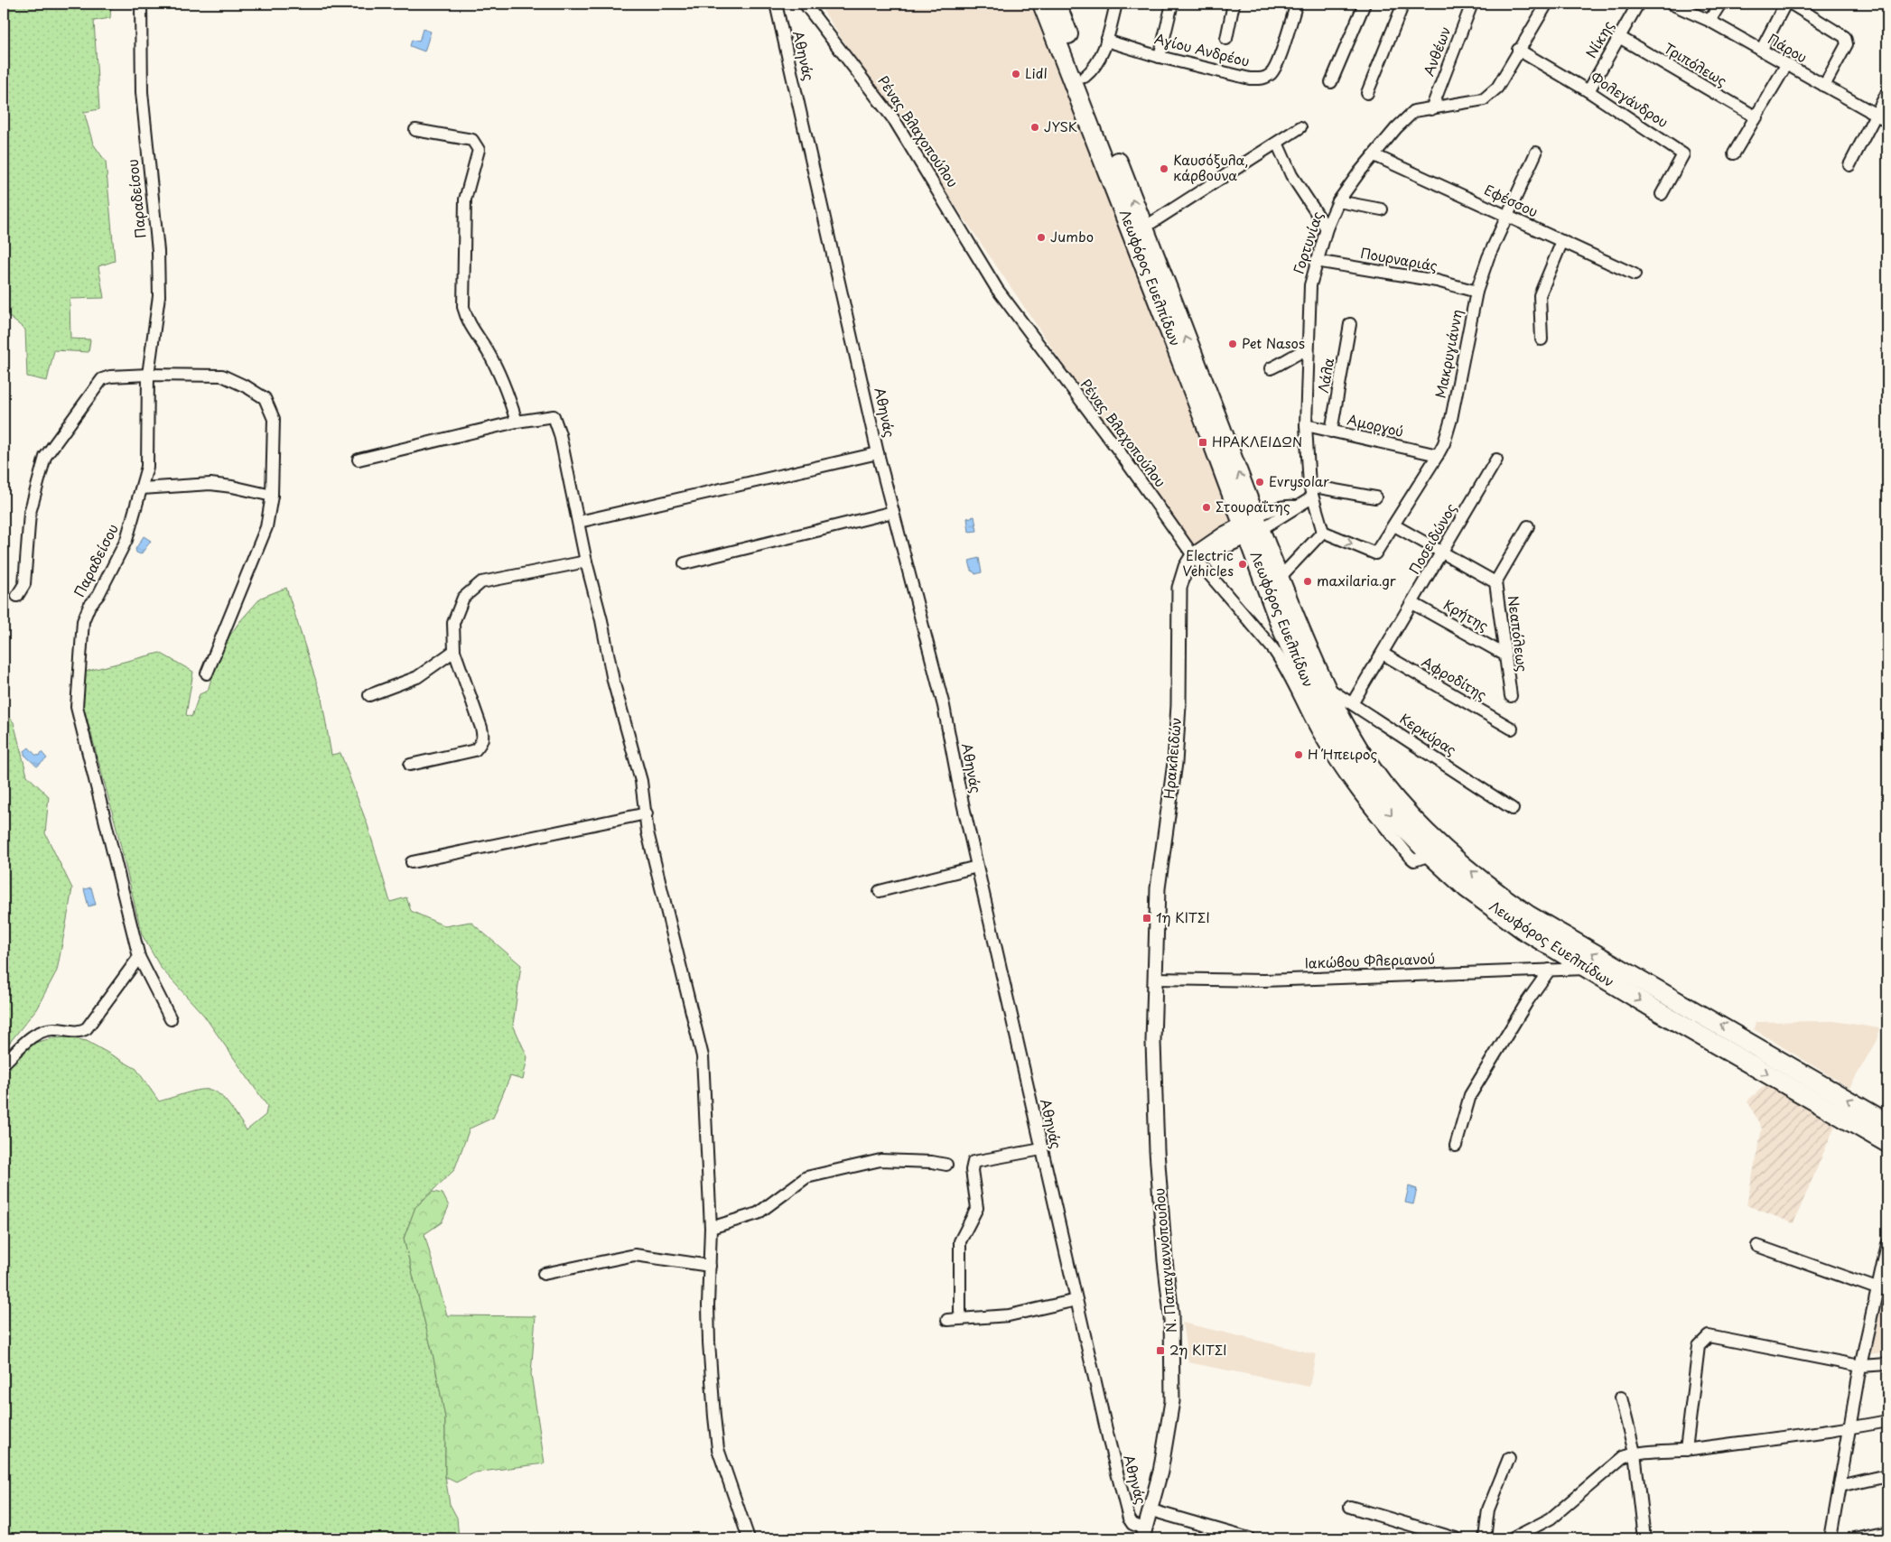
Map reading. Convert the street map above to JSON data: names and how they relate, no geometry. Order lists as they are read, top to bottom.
{
  "streets": {
    "main road": ["Λεωφόρος Ευελπίδων"],
    "street": [
      "Νίκης",
      "Πάρου",
      "Αγίου Ανδρέου",
      "Ανθέων",
      "Αθηνάς",
      "Τριπόλεως",
      "Φολεγάνδρου",
      "Ρένας Βλαχοπούλου",
      "Παραδείσου",
      "Εφέσσου",
      "Γορτυνίας",
      "Πουρναριάς",
      "Μακρυγιάννη",
      "Λάλα",
      "Αμοργού",
      "Ποσειδώνος",
      "Κρήτης",
      "Νεαπόλεως",
      "Αφροδίτης",
      "Κερκύρας",
      "Ηρακλειδών",
      "Ιακώβου Φλεριανού",
      "Ν. Παπαγιαννόπουλου"
    ]
  },
  "crossings": [
    ["Νίκης", "Τριπόλεως"],
    ["Νίκης", "Φολεγάνδρου"],
    ["Ανθέων", "Γορτυνίας"],
    ["Αθηνάς", "Ν. Παπαγιαννόπουλου"],
    ["Φολεγάνδρου", "Γορτυνίας"],
    ["Ρένας Βλαχοπούλου", "Λεωφόρος Ευελπίδων"],
    ["Ρένας Βλαχοπούλου", "Ηρακλειδών"],
    ["Εφέσσου", "Γορτυνίας"],
    ["Εφέσσου", "Μακρυγιάννη"],
    ["Γορτυνίας", "Πουρναριάς"],
    ["Γορτυνίας", "Μακρυγιάννη"],
    ["Γορτυνίας", "Αμοργού"],
    ["Πουρναριάς", "Μακρυγιάννη"],
    ["Λεωφόρος Ευελπίδων", "Κερκύρας"],
    ["Λεωφόρος Ευελπίδων", "Ηρακλειδών"],
    ["Λεωφόρος Ευελπίδων", "Ιακώβου Φλεριανού"],
    ["Μακρυγιάννη", "Αμοργού"],
    ["Μακρυγιάννη", "Νεαπόλεως"],
    ["Λάλα", "Αμοργού"],
    ["Ποσειδώνος", "Κρήτης"],
    ["Ποσειδώνος", "Νεαπόλεως"],
    ["Ποσειδώνος", "Αφροδίτης"],
    ["Ποσειδώνος", "Κερκύρας"],
    ["Κρήτης", "Νεαπόλεως"],
    ["Ηρακλειδών", "Ιακώβου Φλεριανού"],
    ["Ηρακλειδών", "Ν. Παπαγιαννόπουλου"],
    ["Ιακώβου Φλεριανού", "Ν. Παπαγιαννόπουλου"]
  ],
  "places": {
    "other": [
      "Lidl",
      "JYSK",
      "Καυσόξυλα, κάρβουνα",
      "Jumbo",
      "Pet Nasos",
      "Evrysolar",
      "Στουραΐτης",
      "Electric Vehicles",
      "maxilaria.gr",
      "Η Ήπειρος"
    ],
    "transit": ["ΗΡΑΚΛΕΙΔΩΝ", "1η ΚΙΤΣΙ", "2η ΚΙΤΣΙ"]
  }
}
